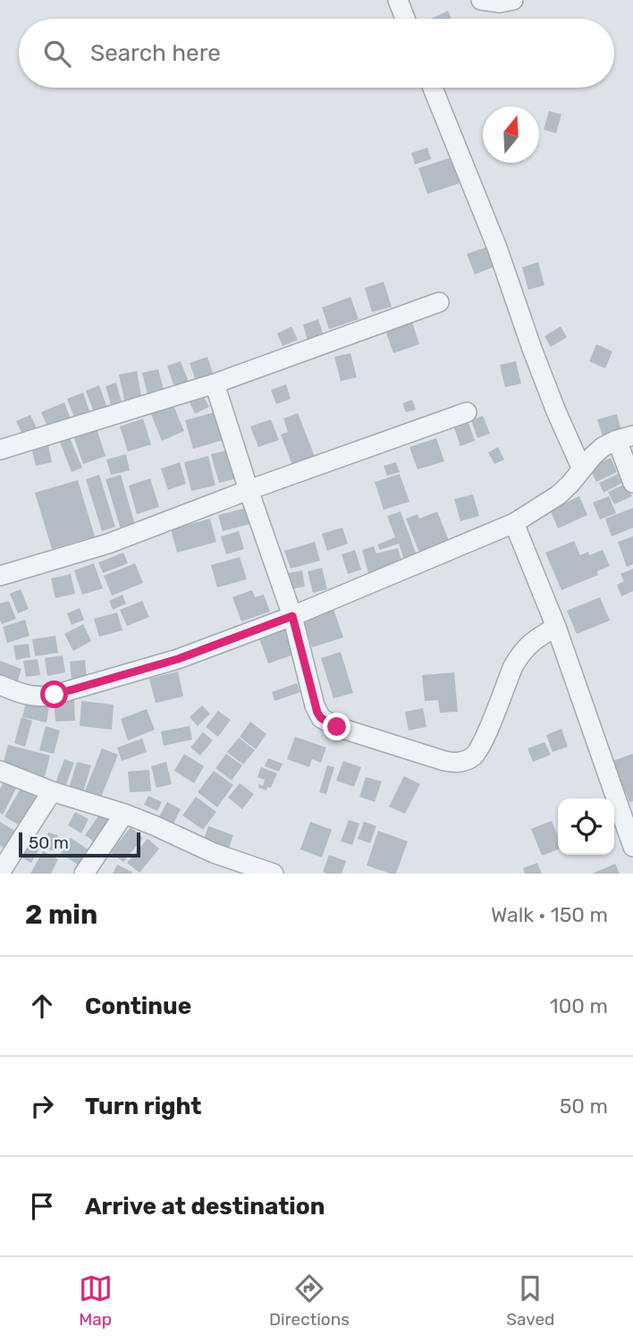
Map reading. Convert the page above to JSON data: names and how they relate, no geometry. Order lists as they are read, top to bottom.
{
  "scale_bar": "50 m",
  "north": "top",
  "page": {
    "search": "Search here",
    "scale": "50 m",
    "heading": ["2 min", "Walk · 150 m"],
    "list": [
      ["Continue", "100 m"],
      ["Turn right", "50 m"],
      "Arrive at destination"
    ],
    "nav": ["Map", "Directions", "Saved"]
  }
}
